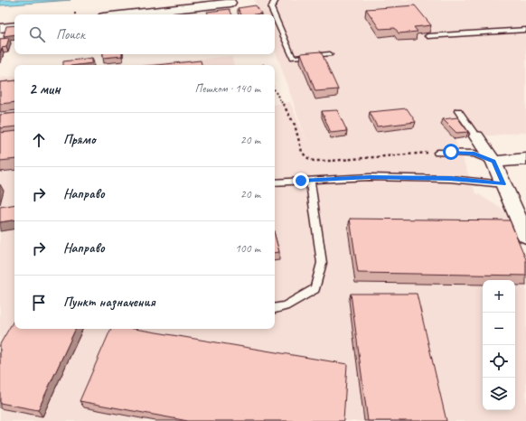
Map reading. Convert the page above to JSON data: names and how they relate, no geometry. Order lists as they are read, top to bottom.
{
  "page": {
    "search": "Поиск",
    "heading": ["2 мин", "Пешком · 140 m"],
    "list": [
      ["Прямо", "20 m"],
      ["Направо", "20 m"],
      ["Направо", "100 m"],
      "Пункт назначения"
    ],
    "map_buttons": ["+", "−"]
  }
}
